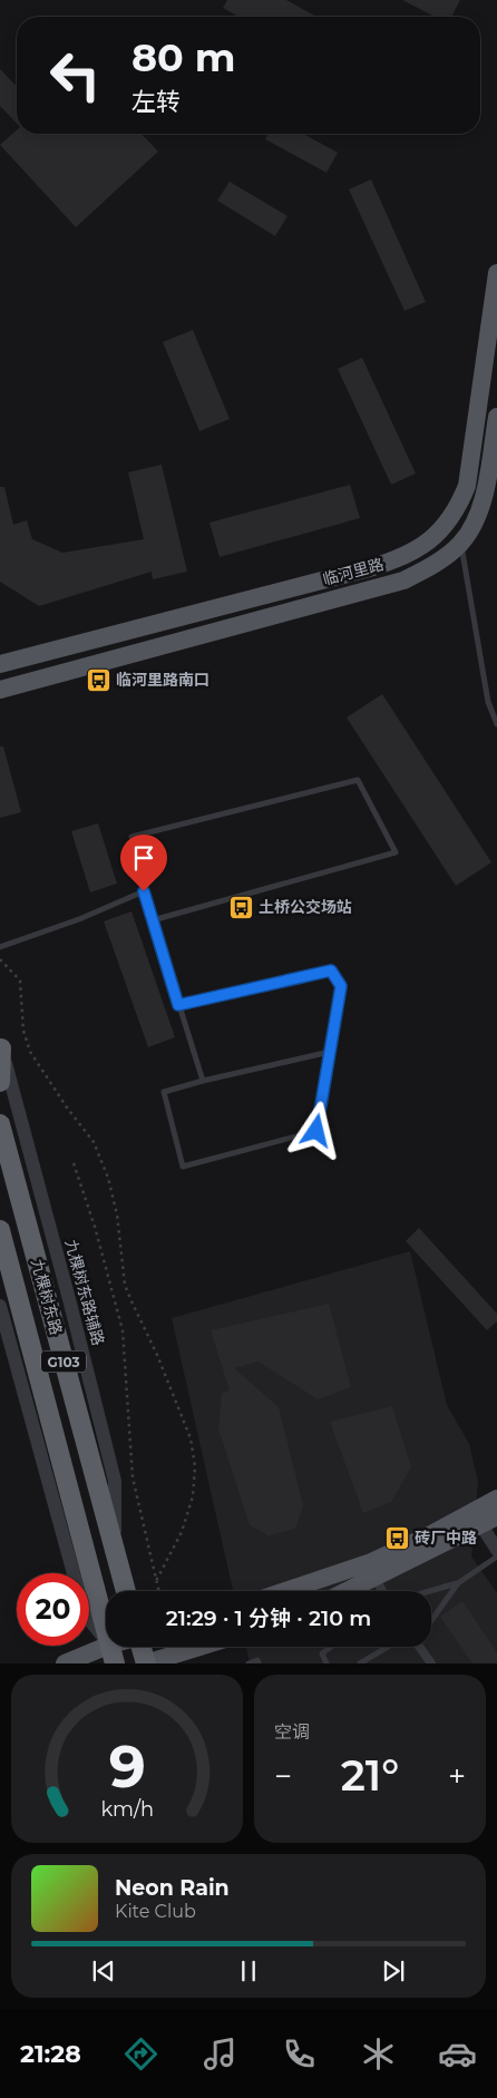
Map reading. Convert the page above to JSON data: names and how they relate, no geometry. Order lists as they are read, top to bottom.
{
  "streets": {
    "highway": ["九棵树东路", "G103"],
    "main road": ["临河里路"],
    "street": ["九棵树东路辅路"]
  },
  "crossings": [
    ["九棵树东路辅路", "九棵树东路"]
  ],
  "places": {
    "bus stop": ["临河里路南口", "土桥公交场站", "砖厂中路"]
  },
  "page": {
    "turn": ["80 m", "左转"],
    "limit": "20",
    "trip": "21:29 · 1 分钟 · 210 m",
    "tile": "空调",
    "heat": ["−", "21°", "+"],
    "song": ["Neon Rain", "Kite Club"],
    "tabs": "21:28",
    "gauge": ["9", "km/h"]
  }
}
